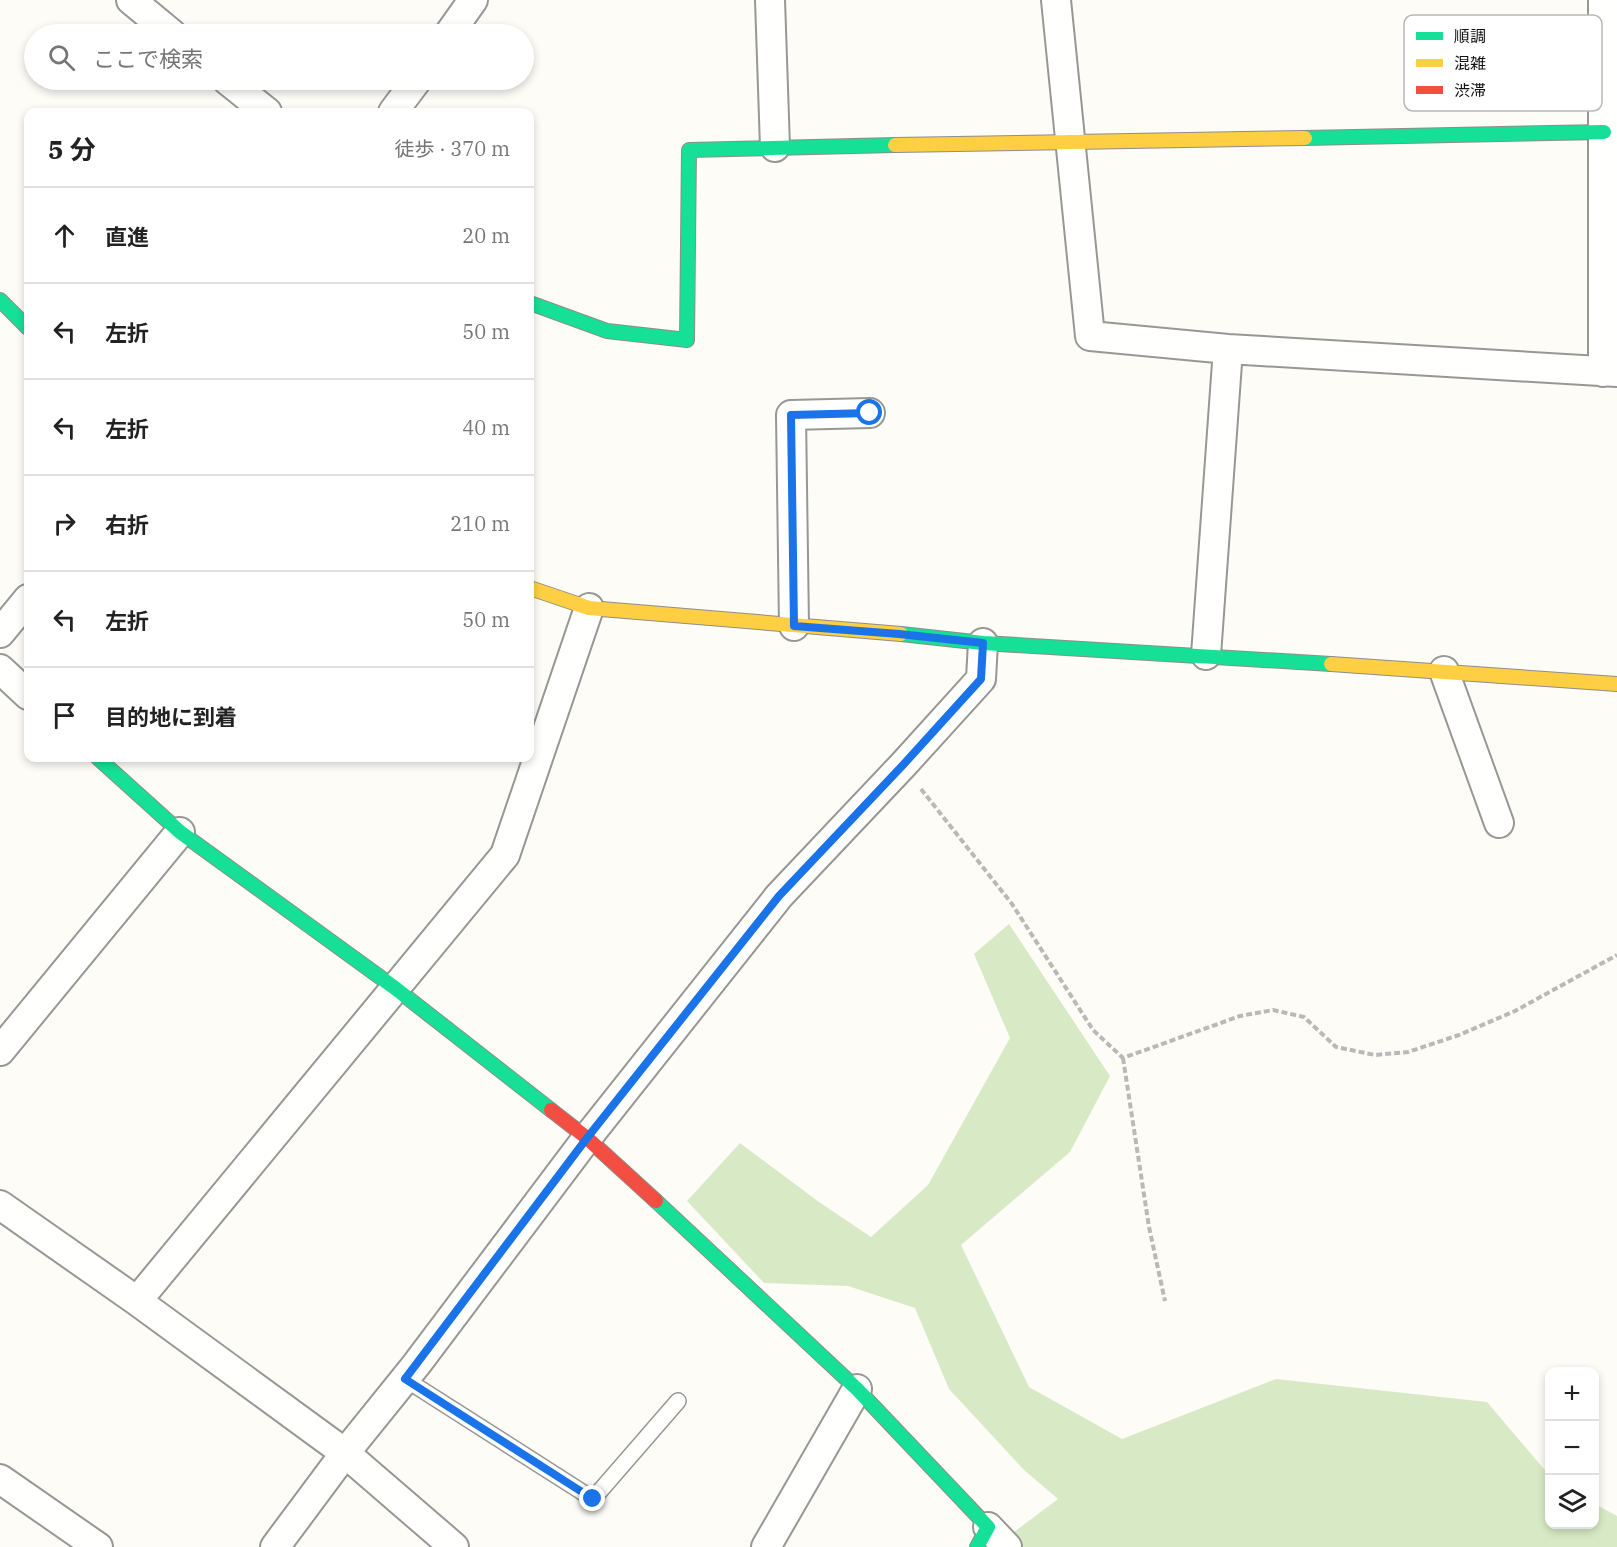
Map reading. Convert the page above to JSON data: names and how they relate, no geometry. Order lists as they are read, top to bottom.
{
  "legend": ["順調", "混雑", "渋滞"],
  "page": {
    "search": "ここで検索",
    "heading": ["5 分", "徒歩 · 370 m"],
    "list": [
      ["直進", "20 m"],
      ["左折", "50 m"],
      ["左折", "40 m"],
      ["右折", "210 m"],
      ["左折", "50 m"],
      "目的地に到着"
    ],
    "map_buttons": ["+", "−"]
  }
}
